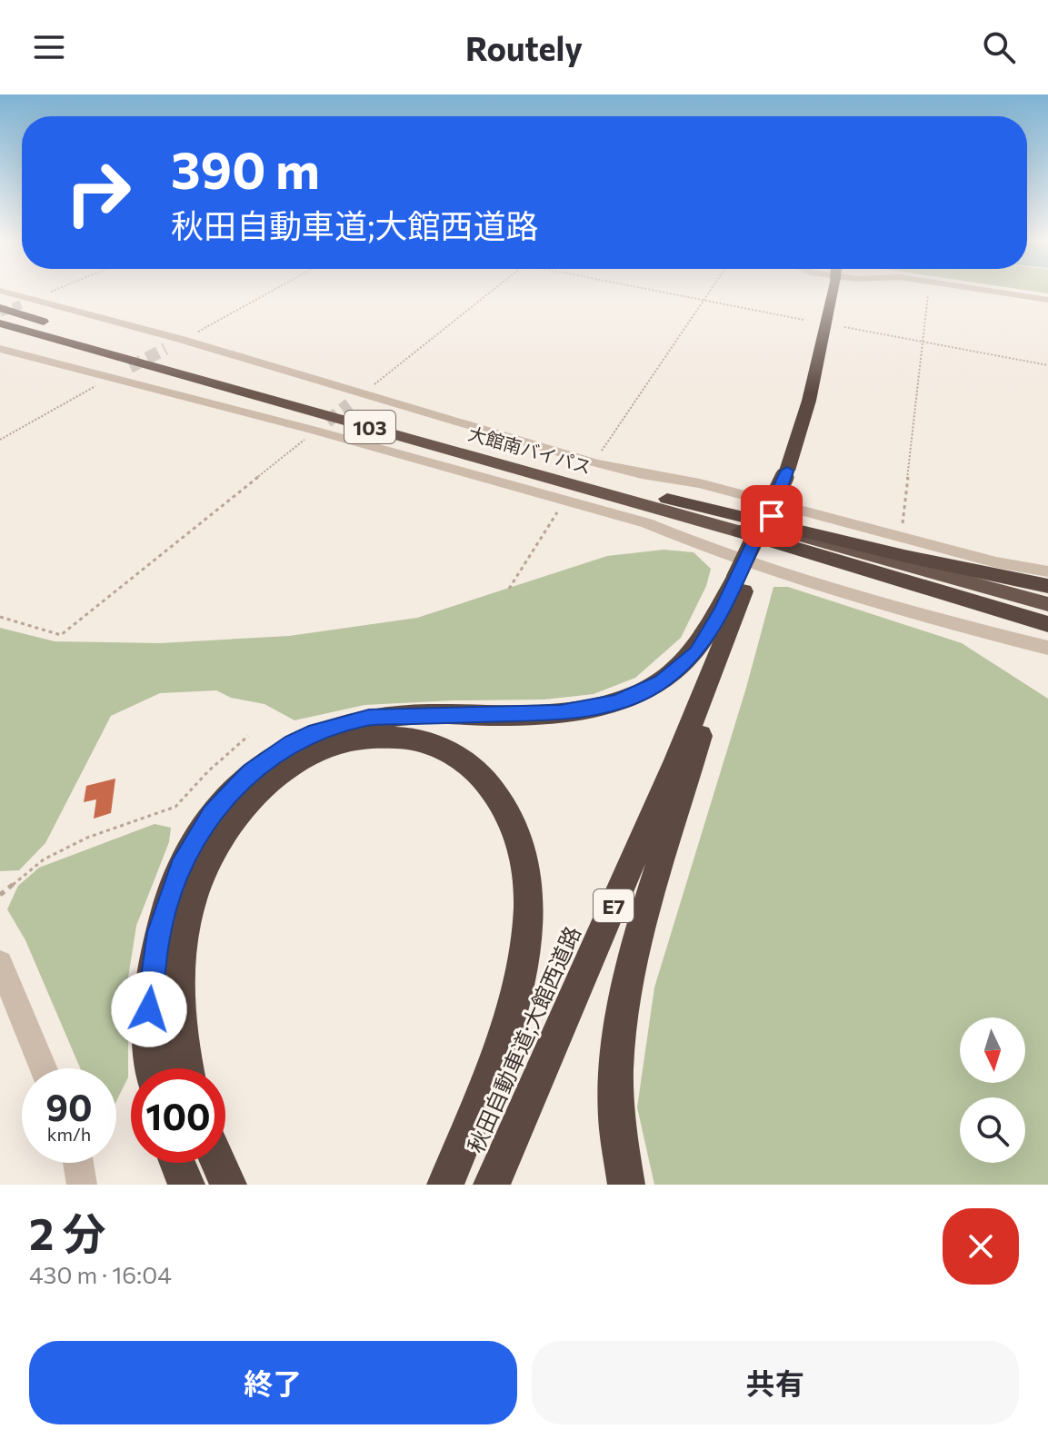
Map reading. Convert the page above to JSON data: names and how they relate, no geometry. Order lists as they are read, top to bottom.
{
  "streets": {
    "highway": [
      "103",
      "大館南バイパス",
      "E7",
      "秋田自動車道;大館西道路"
    ]
  },
  "north": "bottom",
  "page": {
    "header": "Routely",
    "turn": ["390 m", "秋田自動車道;大館西道路"],
    "speed": "90 km/h",
    "limit": "100",
    "heading": ["2 分", "430 m · 16:04"],
    "buttons": ["終了", "共有"]
  }
}
